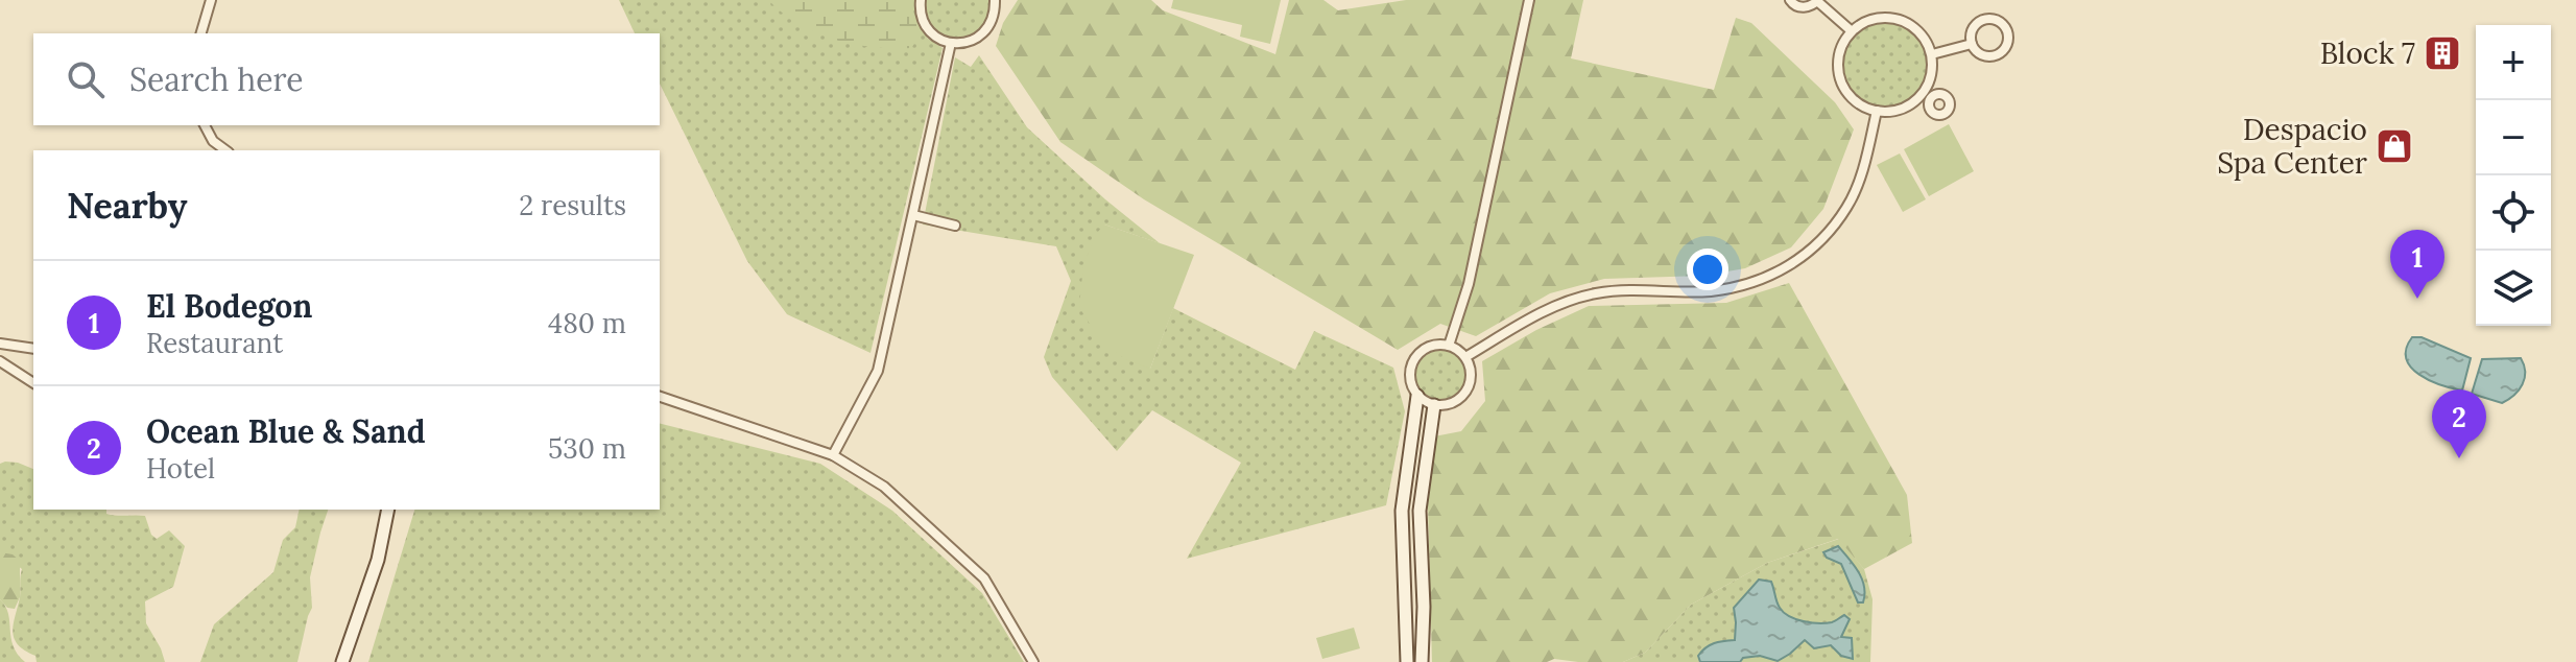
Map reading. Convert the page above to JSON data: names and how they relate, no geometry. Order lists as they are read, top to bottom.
{
  "places": {
    "building": ["Block 7"],
    "shop": ["Despacio Spa Center"]
  },
  "page": {
    "map_buttons": ["+", "−"],
    "search": "Search here",
    "heading": ["Nearby", "2 results"],
    "pins": ["1", "2"],
    "list": [
      {
        "mark": "1",
        "name": "El Bodegon",
        "note": "Restaurant",
        "value": "480 m"
      },
      {
        "mark": "2",
        "name": "Ocean Blue & Sand",
        "note": "Hotel",
        "value": "530 m"
      }
    ]
  }
}
